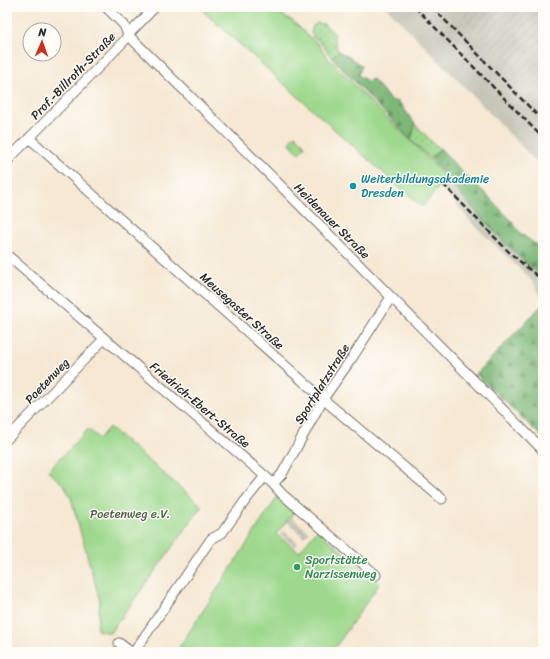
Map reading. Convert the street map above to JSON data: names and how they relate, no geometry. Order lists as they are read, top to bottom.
{
  "streets": {
    "street": [
      "Prof.-Billroth-Straße",
      "Heidenauer Straße",
      "Meusegaster Straße",
      "Poetenweg",
      "Sportplatzstraße",
      "Friedrich-Ebert-Straße"
    ]
  },
  "crossings": [
    ["Prof.-Billroth-Straße", "Heidenauer Straße"],
    ["Prof.-Billroth-Straße", "Meusegaster Straße"],
    ["Heidenauer Straße", "Sportplatzstraße"],
    ["Meusegaster Straße", "Sportplatzstraße"],
    ["Poetenweg", "Friedrich-Ebert-Straße"],
    ["Sportplatzstraße", "Friedrich-Ebert-Straße"]
  ],
  "parks": ["Poetenweg e.V."],
  "places": ["Weiterbildungsakademie Dresden", "Sportstätte Narzissenweg"],
  "north": "top"
}
